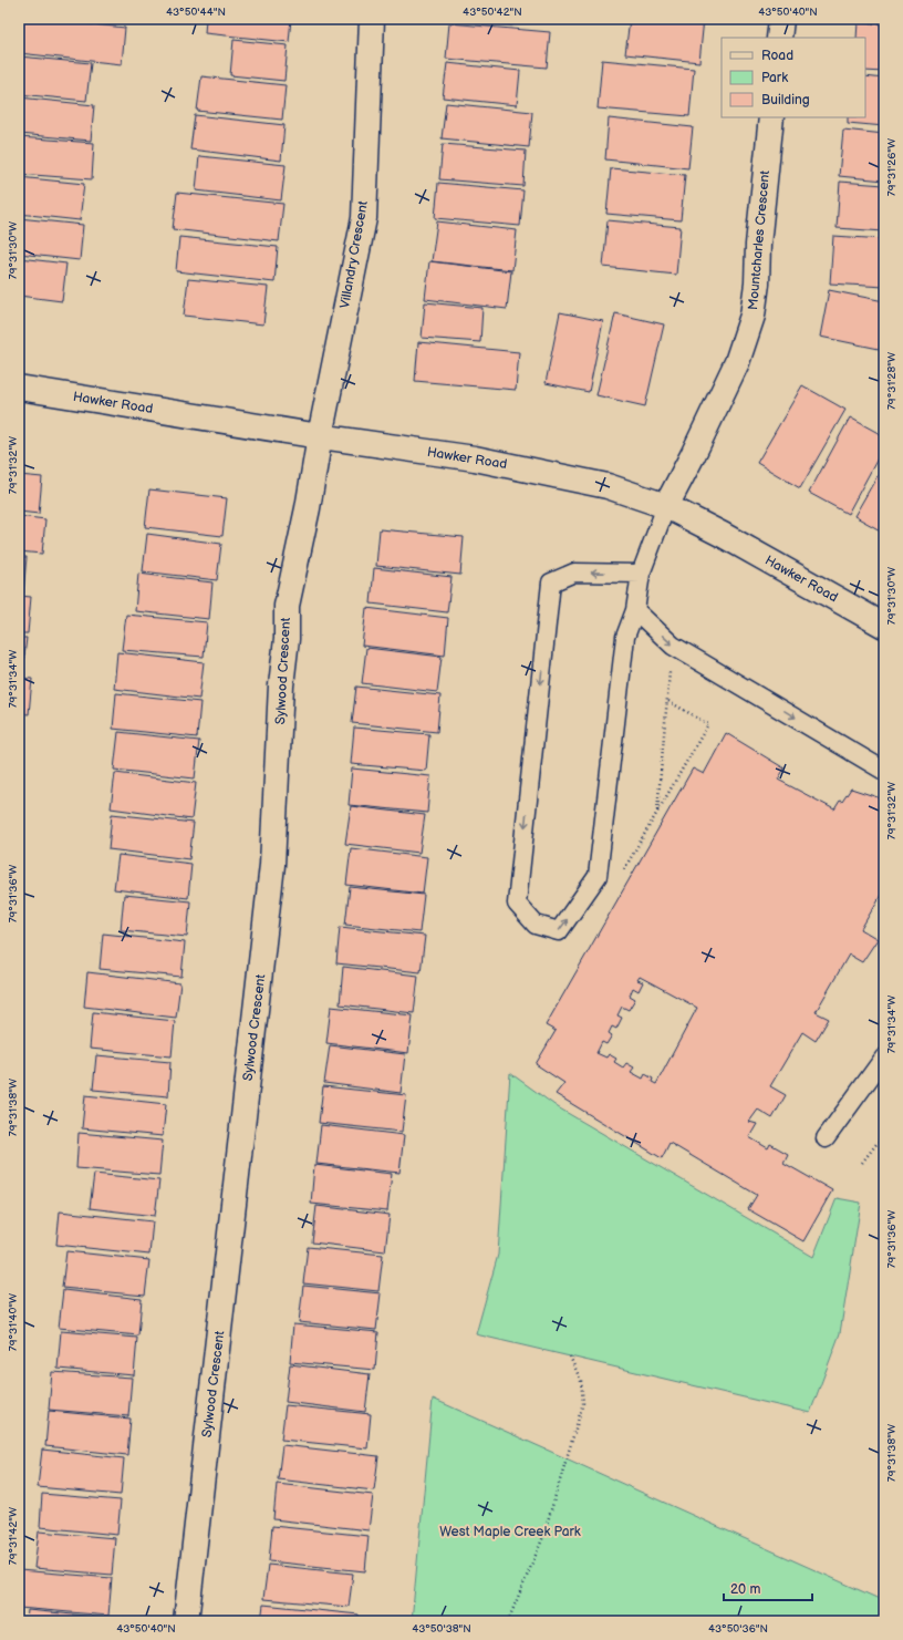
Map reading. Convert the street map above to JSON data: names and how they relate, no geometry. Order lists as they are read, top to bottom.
{
  "streets": {
    "street": [
      "Mountcharles Crescent",
      "Villandry Crescent",
      "Hawker Road",
      "Sylwood Crescent"
    ]
  },
  "crossings": [
    ["Mountcharles Crescent", "Hawker Road"],
    ["Villandry Crescent", "Hawker Road"],
    ["Villandry Crescent", "Sylwood Crescent"],
    ["Hawker Road", "Sylwood Crescent"]
  ],
  "parks": ["West Maple Creek Park"],
  "legend": ["Road", "Park", "Building"],
  "scale_bar": "20 m",
  "coordinates": [
    "43°50'44\"N",
    "43°50'42\"N",
    "43°50'40\"N",
    "79°31'26\"W",
    "79°31'30\"W",
    "79°31'28\"W",
    "79°31'32\"W",
    "79°31'34\"W",
    "79°31'36\"W",
    "79°31'38\"W",
    "79°31'40\"W",
    "79°31'42\"W",
    "43°50'38\"N",
    "43°50'36\"N"
  ]
}
